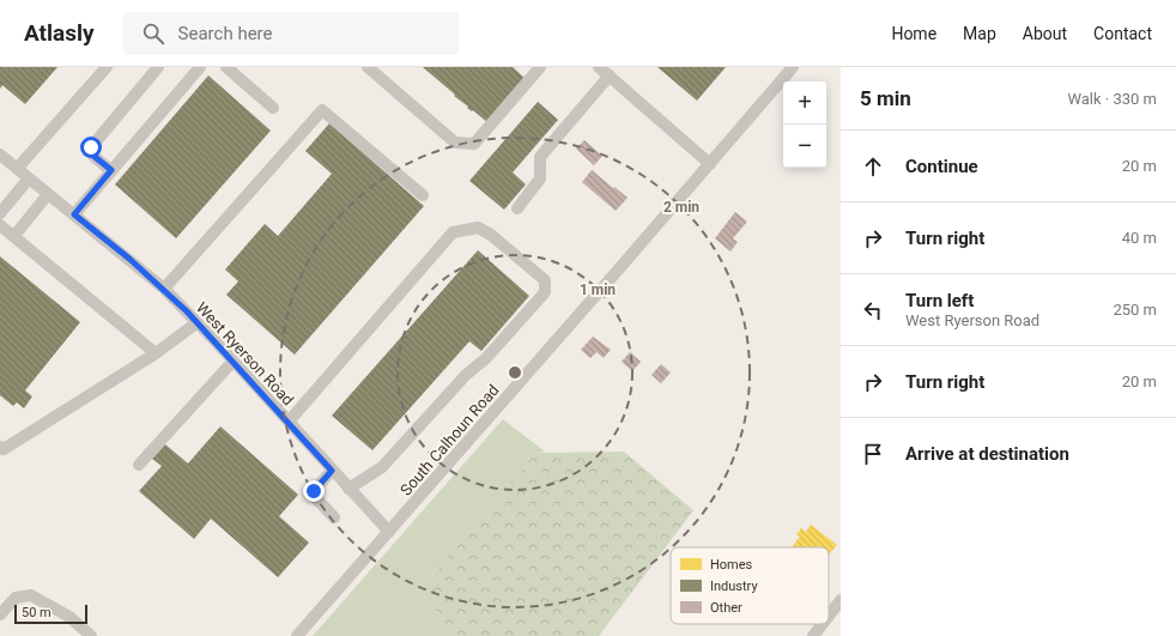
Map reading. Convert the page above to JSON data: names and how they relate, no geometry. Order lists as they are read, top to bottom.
{
  "streets": {
    "street": ["West Ryerson Road", "South Calhoun Road"]
  },
  "crossings": [
    ["West Ryerson Road", "South Calhoun Road"]
  ],
  "legend": ["Homes", "Industry", "Other"],
  "scale_bar": "50 m",
  "page": {
    "header": "Atlasly",
    "search": "Search here",
    "nav": [
      "Home",
      "Map",
      "About",
      "Contact"
    ],
    "heading": ["5 min", "Walk · 330 m"],
    "map_buttons": ["+", "−"],
    "list": [
      ["Continue", "20 m"],
      ["Turn right", "40 m"],
      ["Turn left", "West Ryerson Road", "250 m"],
      ["Turn right", "20 m"],
      "Arrive at destination"
    ],
    "scale": "50 m"
  },
  "rings": ["2 min", "1 min"]
}
